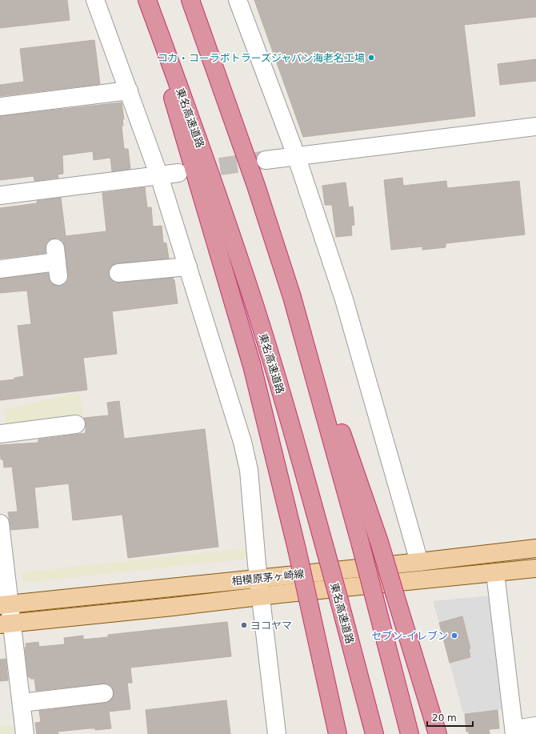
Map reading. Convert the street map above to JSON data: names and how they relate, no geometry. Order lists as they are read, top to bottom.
{
  "streets": {
    "highway": ["東名高速道路"],
    "main road": ["相模原茅ヶ崎線"]
  },
  "places": ["コカ・コーラボトラーズジャパン海老名工場", "ヨコヤマ", "セブン-イレブン"],
  "scale_bar": "20 m"
}
